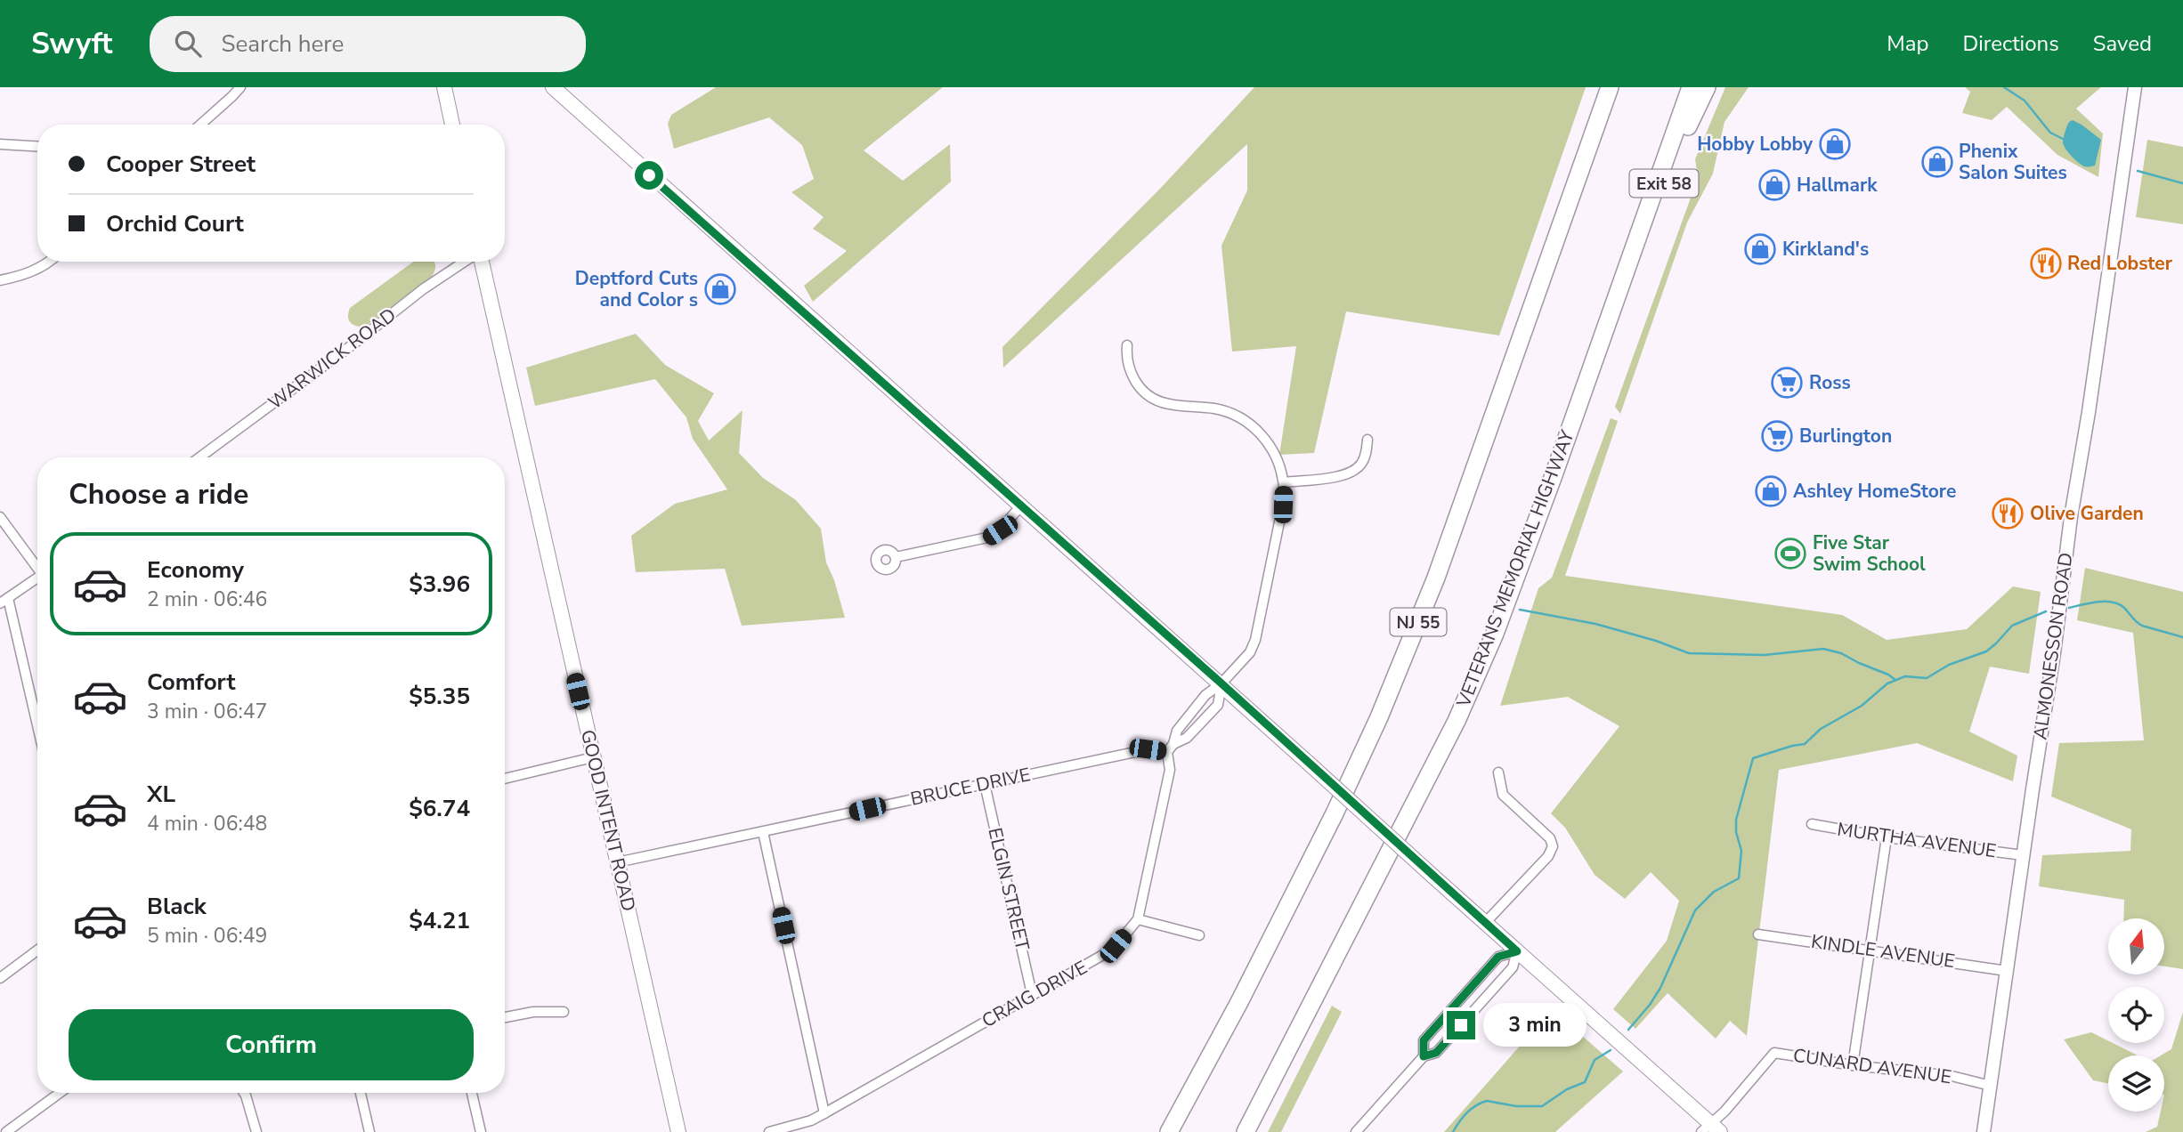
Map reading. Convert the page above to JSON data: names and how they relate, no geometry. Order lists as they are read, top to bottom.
{
  "streets": {
    "highway": ["Exit 58", "VETERANS MEMORIAL HIGHWAY", "NJ 55"],
    "main road": ["GOOD INTENT ROAD"],
    "street": [
      "WARWICK ROAD",
      "ALMONESSON ROAD",
      "BRUCE DRIVE",
      "MURTHA AVENUE",
      "ELGIN STREET",
      "KINDLE AVENUE",
      "CRAIG DRIVE",
      "CUNARD AVENUE"
    ]
  },
  "crossings": [
    ["Exit 58", "VETERANS MEMORIAL HIGHWAY"],
    ["ALMONESSON ROAD", "MURTHA AVENUE"],
    ["ALMONESSON ROAD", "KINDLE AVENUE"],
    ["ALMONESSON ROAD", "CUNARD AVENUE"],
    ["BRUCE DRIVE", "GOOD INTENT ROAD"],
    ["BRUCE DRIVE", "ELGIN STREET"],
    ["BRUCE DRIVE", "CRAIG DRIVE"],
    ["ELGIN STREET", "CRAIG DRIVE"]
  ],
  "places": {
    "shop": [
      "Hobby Lobby",
      "Phenix Salon Suites",
      "Hallmark",
      "Kirkland's",
      "Deptford Cuts and Color s",
      "Ashley HomeStore"
    ],
    "restaurant": ["Red Lobster", "Olive Garden"],
    "supermarket": ["Ross", "Burlington"],
    "sports": ["Five Star Swim School"]
  },
  "north": "top",
  "page": {
    "header": "Swyft",
    "search": "Search here",
    "nav": ["Map", "Directions", "Saved"],
    "banner": ["Cooper Street", "Orchid Court"],
    "heading": "Choose a ride",
    "list": [
      {
        "name": "Economy",
        "note": "2 min · 06:46",
        "value": "$3.96"
      },
      {
        "name": "Comfort",
        "note": "3 min · 06:47",
        "value": "$5.35"
      },
      {
        "name": "XL",
        "note": "4 min · 06:48",
        "value": "$6.74"
      },
      {
        "name": "Black",
        "note": "5 min · 06:49",
        "value": "$4.21"
      }
    ],
    "buttons": "Confirm",
    "bubble": "3 min"
  }
}
